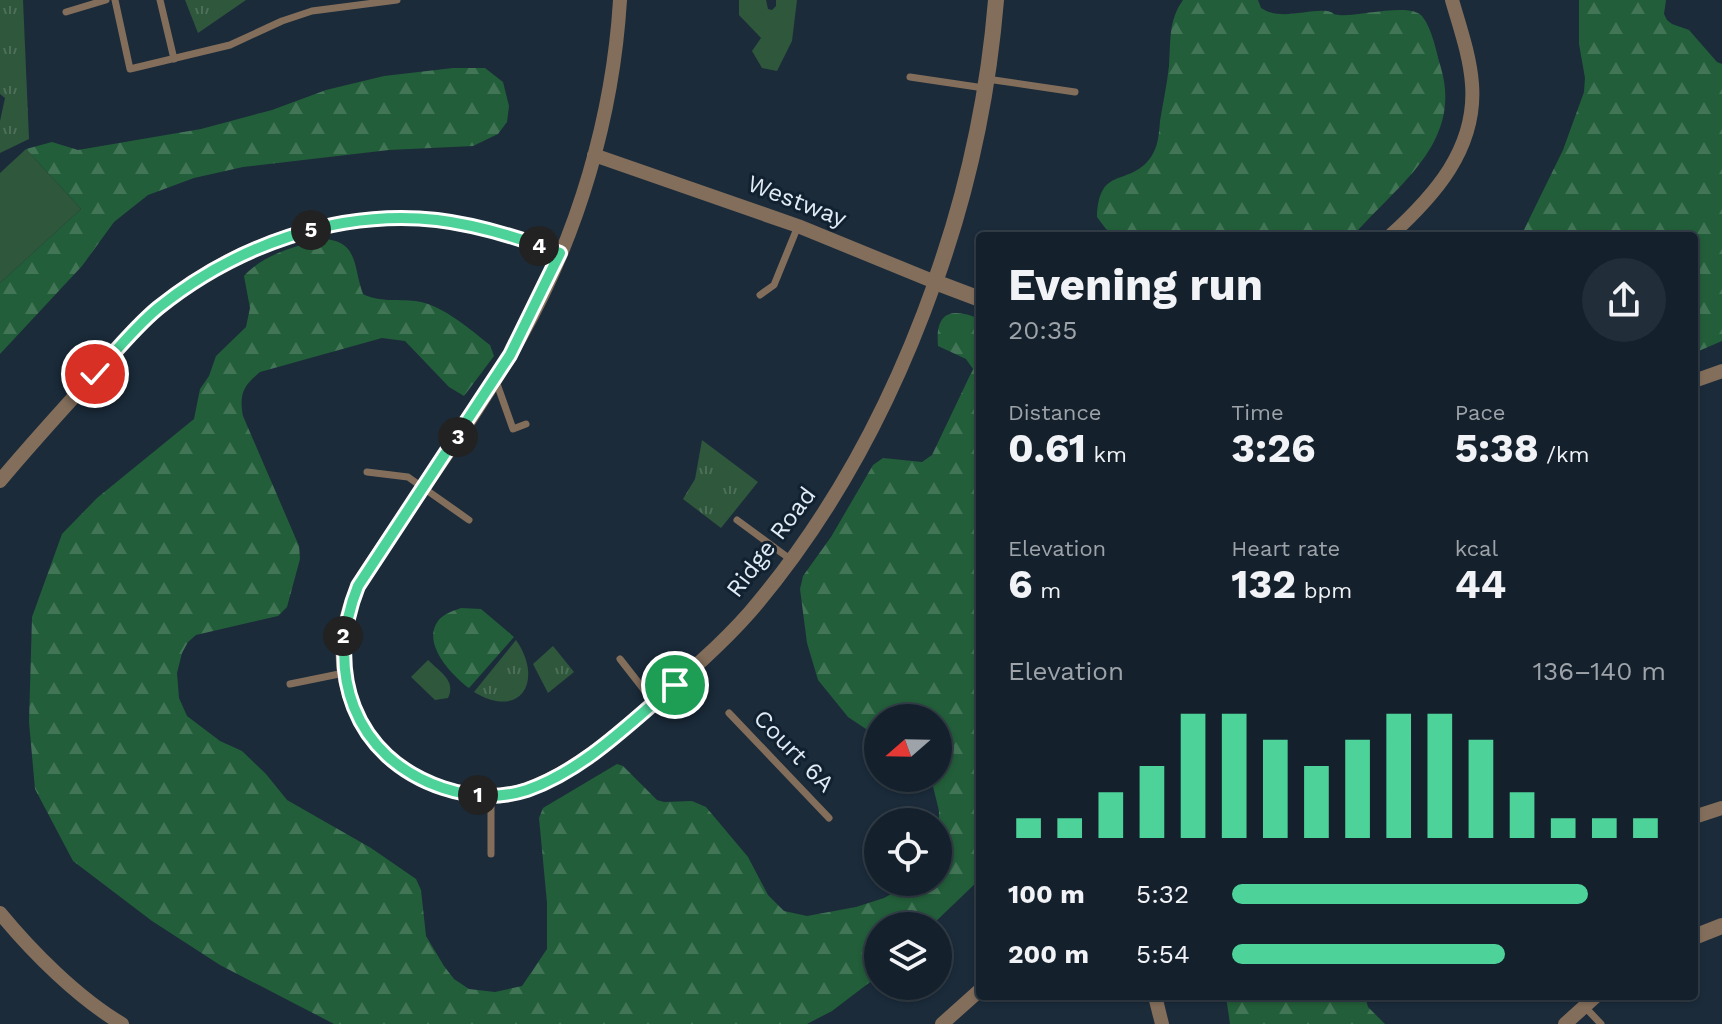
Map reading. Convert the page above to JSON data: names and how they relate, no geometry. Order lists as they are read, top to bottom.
{
  "streets": {
    "street": ["Westway", "Ridge Road"],
    "lane": ["Court 6A"]
  },
  "crossings": [
    ["Westway", "Ridge Road"]
  ],
  "north": "left",
  "page": {
    "pins": [
      "5",
      "4",
      "3",
      "2",
      "1"
    ],
    "heading": ["Evening run", "20:35"],
    "stats": [
      ["Distance", "0.61 km"],
      ["Time", "3:26"],
      ["Pace", "5:38 /km"],
      ["Elevation", "6 m"],
      ["Heart rate", "132 bpm"],
      ["kcal", "44"]
    ],
    "chart": ["Elevation", "136–140 m"],
    "list": [
      {
        "name": "100 m",
        "note": "5:32"
      },
      {
        "name": "200 m",
        "note": "5:54"
      }
    ]
  }
}
